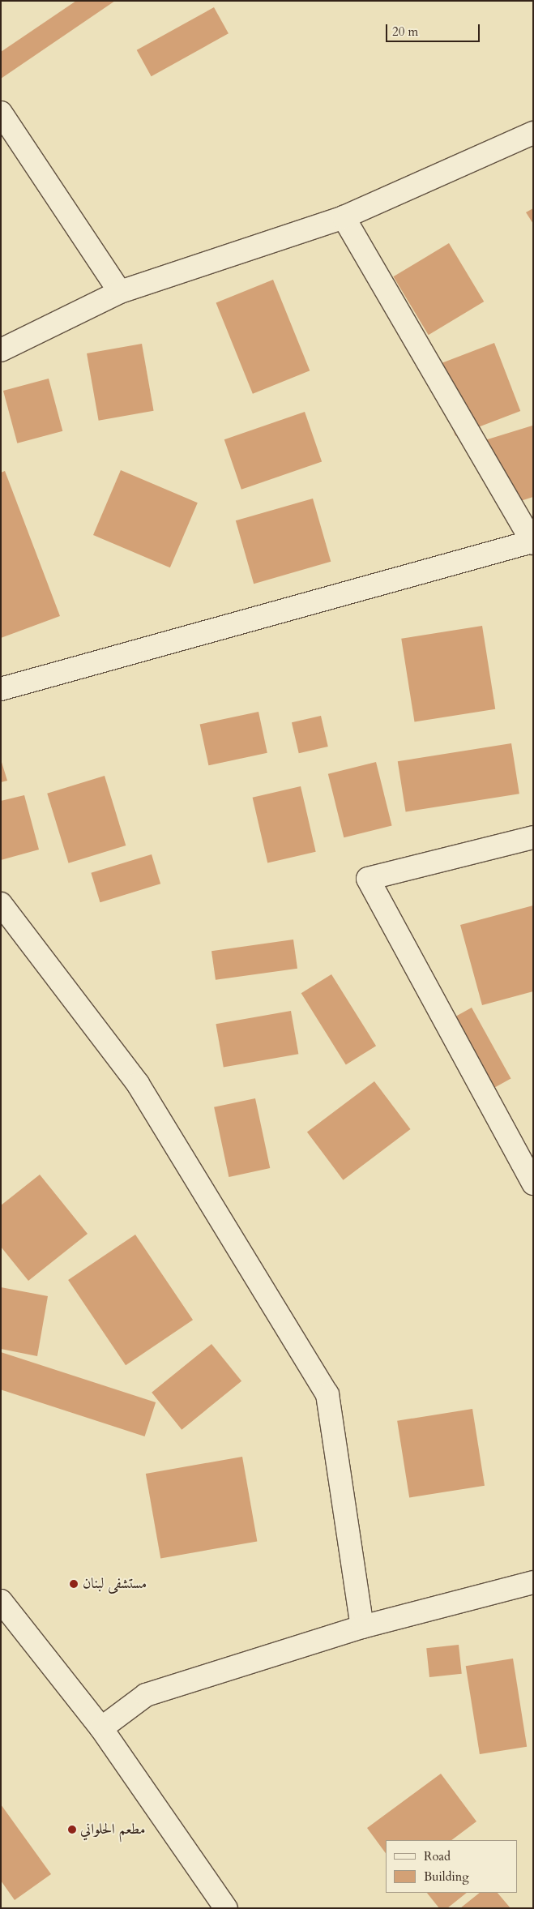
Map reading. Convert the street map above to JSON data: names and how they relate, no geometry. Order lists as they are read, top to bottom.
{
  "places": ["مستشفى لبنان", "مطعم الحلواني"],
  "legend": ["Road", "Building"],
  "scale_bar": "20 m"
}
